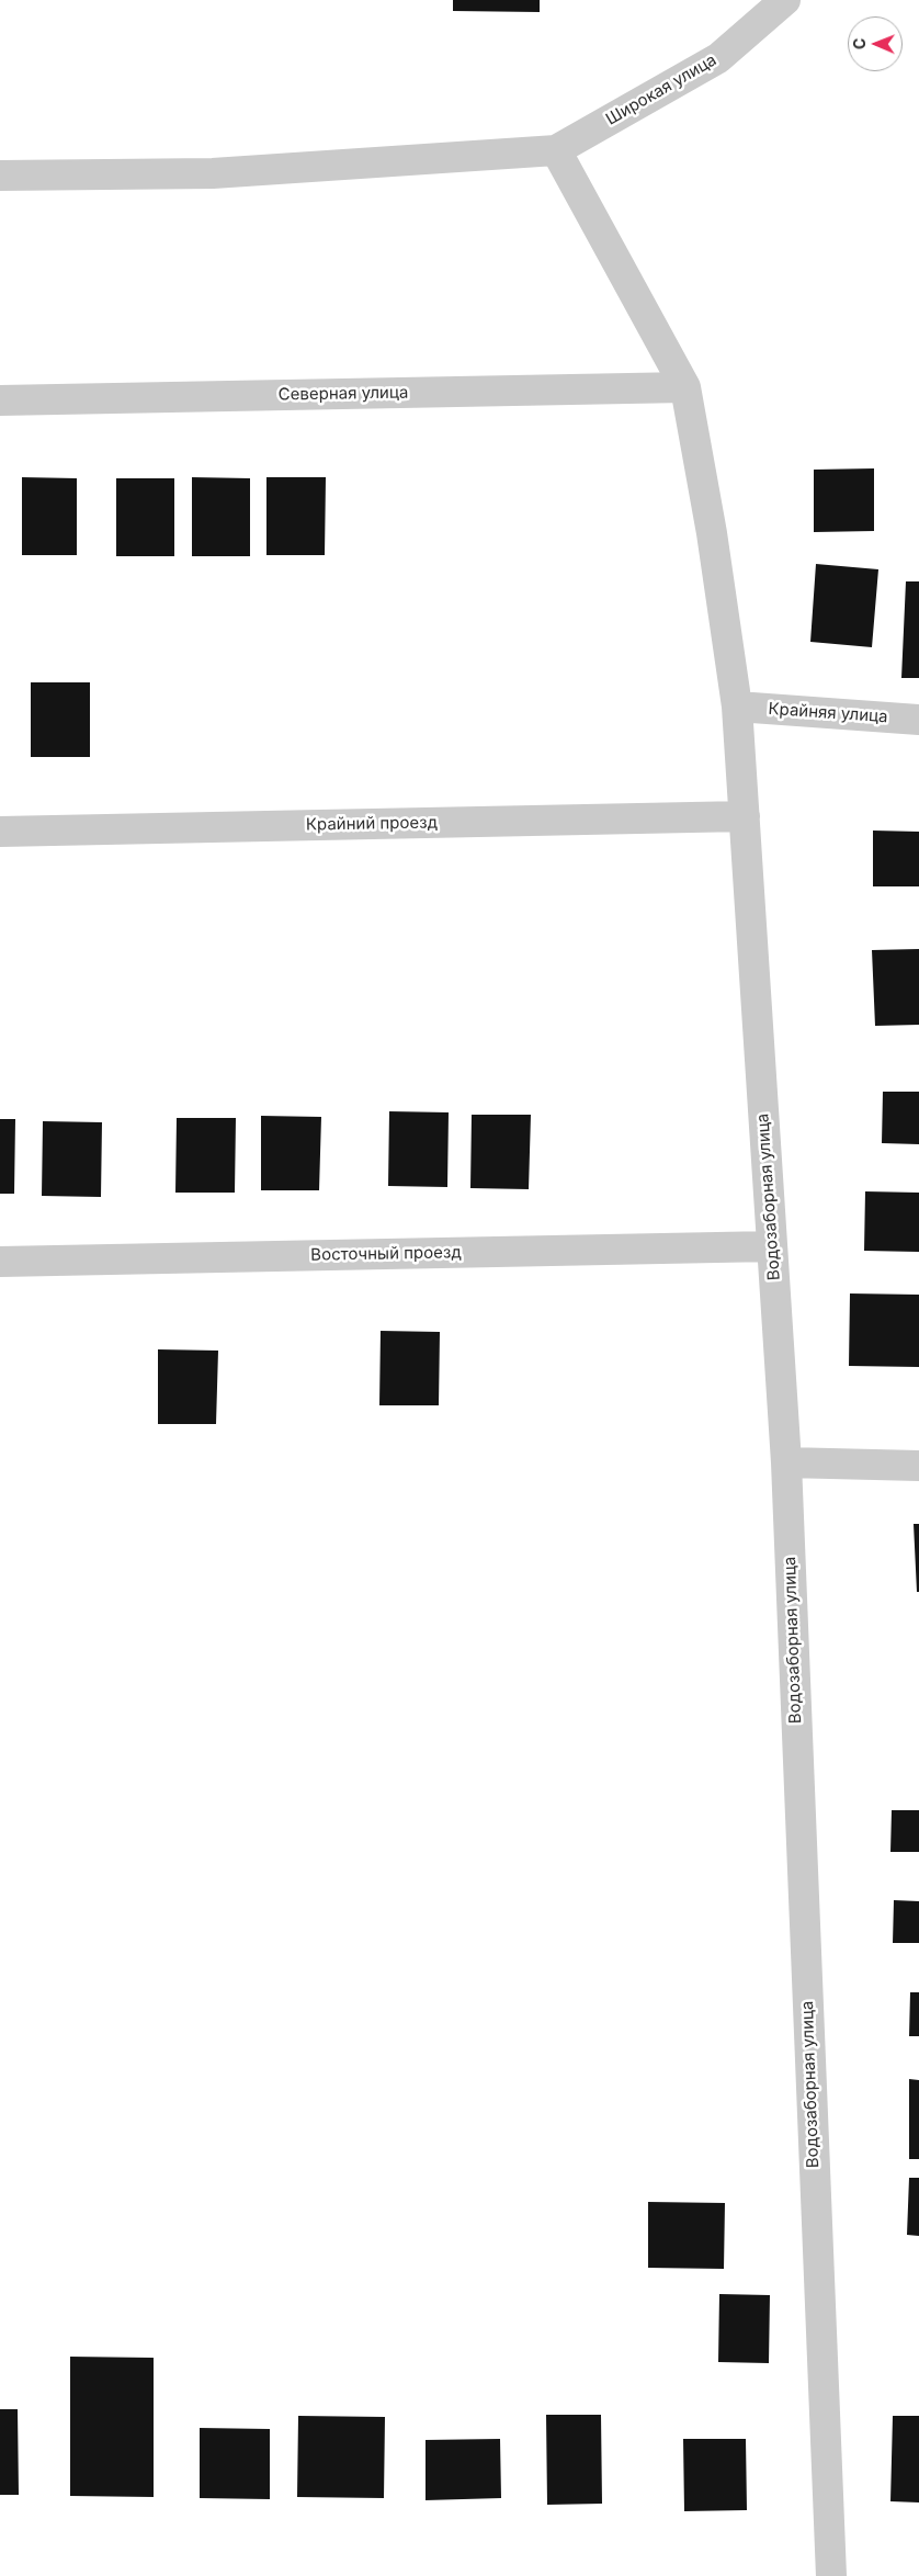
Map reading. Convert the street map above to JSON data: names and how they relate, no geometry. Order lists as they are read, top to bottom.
{
  "streets": {
    "street": [
      "Широкая улица",
      "Северная улица",
      "Крайняя улица",
      "Крайний проезд",
      "Водозаборная улица",
      "Восточный проезд"
    ]
  },
  "crossings": [
    ["Широкая улица", "Водозаборная улица"],
    ["Северная улица", "Водозаборная улица"],
    ["Крайняя улица", "Водозаборная улица"],
    ["Крайний проезд", "Водозаборная улица"],
    ["Водозаборная улица", "Восточный проезд"]
  ],
  "north": "left"
}
